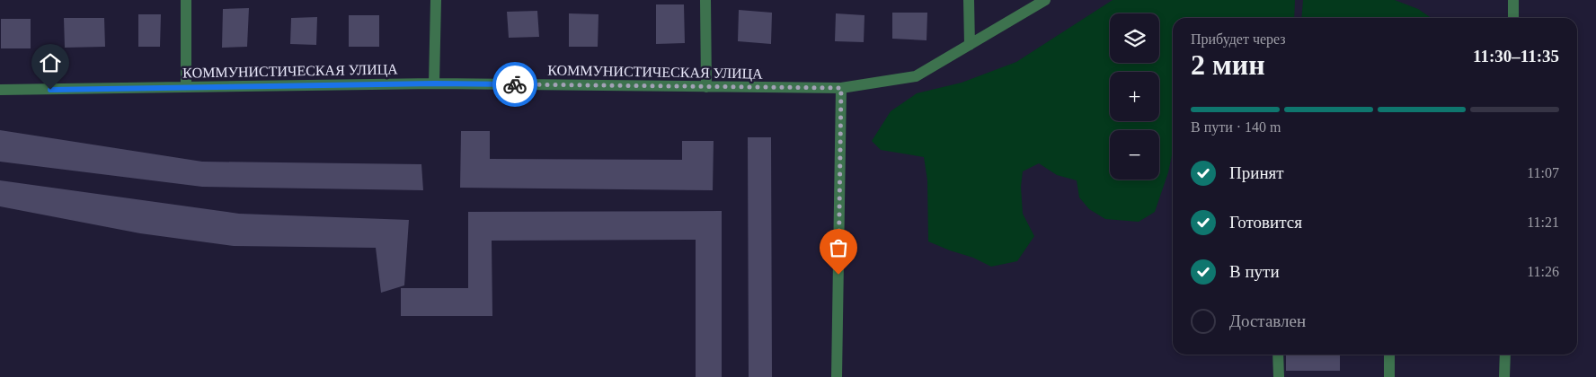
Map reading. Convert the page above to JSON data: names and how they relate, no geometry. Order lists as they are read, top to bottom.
{
  "streets": {
    "street": ["КОММУНИСТИЧЕСКАЯ УЛИЦА"]
  },
  "page": {
    "map_buttons": ["+", "−"],
    "heading": ["2 мин", "Прибудет через", "11:30–11:35"],
    "bar": "В пути · 140 m",
    "list": [
      ["Принят", "11:07"],
      ["Готовится", "11:21"],
      ["В пути", "11:26"],
      "Доставлен"
    ]
  }
}
